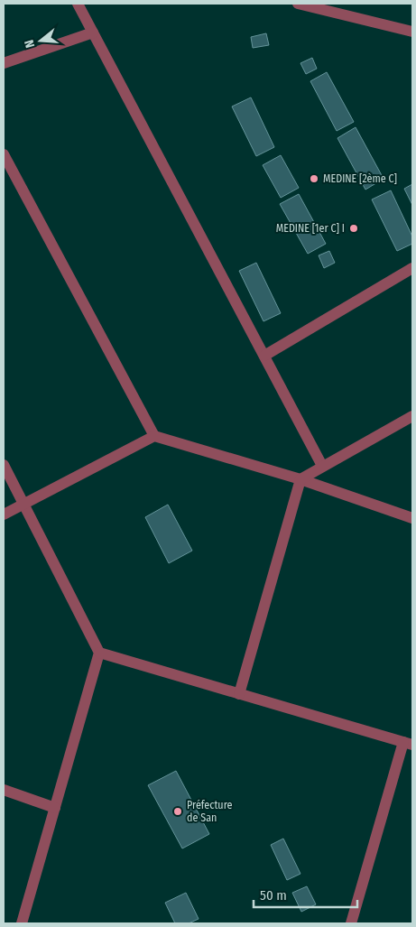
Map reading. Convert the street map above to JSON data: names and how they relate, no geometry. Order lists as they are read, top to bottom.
{
  "places": ["MEDINE [2ème C]", "MEDINE [1er C] I", "Préfecture de San"],
  "scale_bar": "50 m",
  "north": "left"
}
